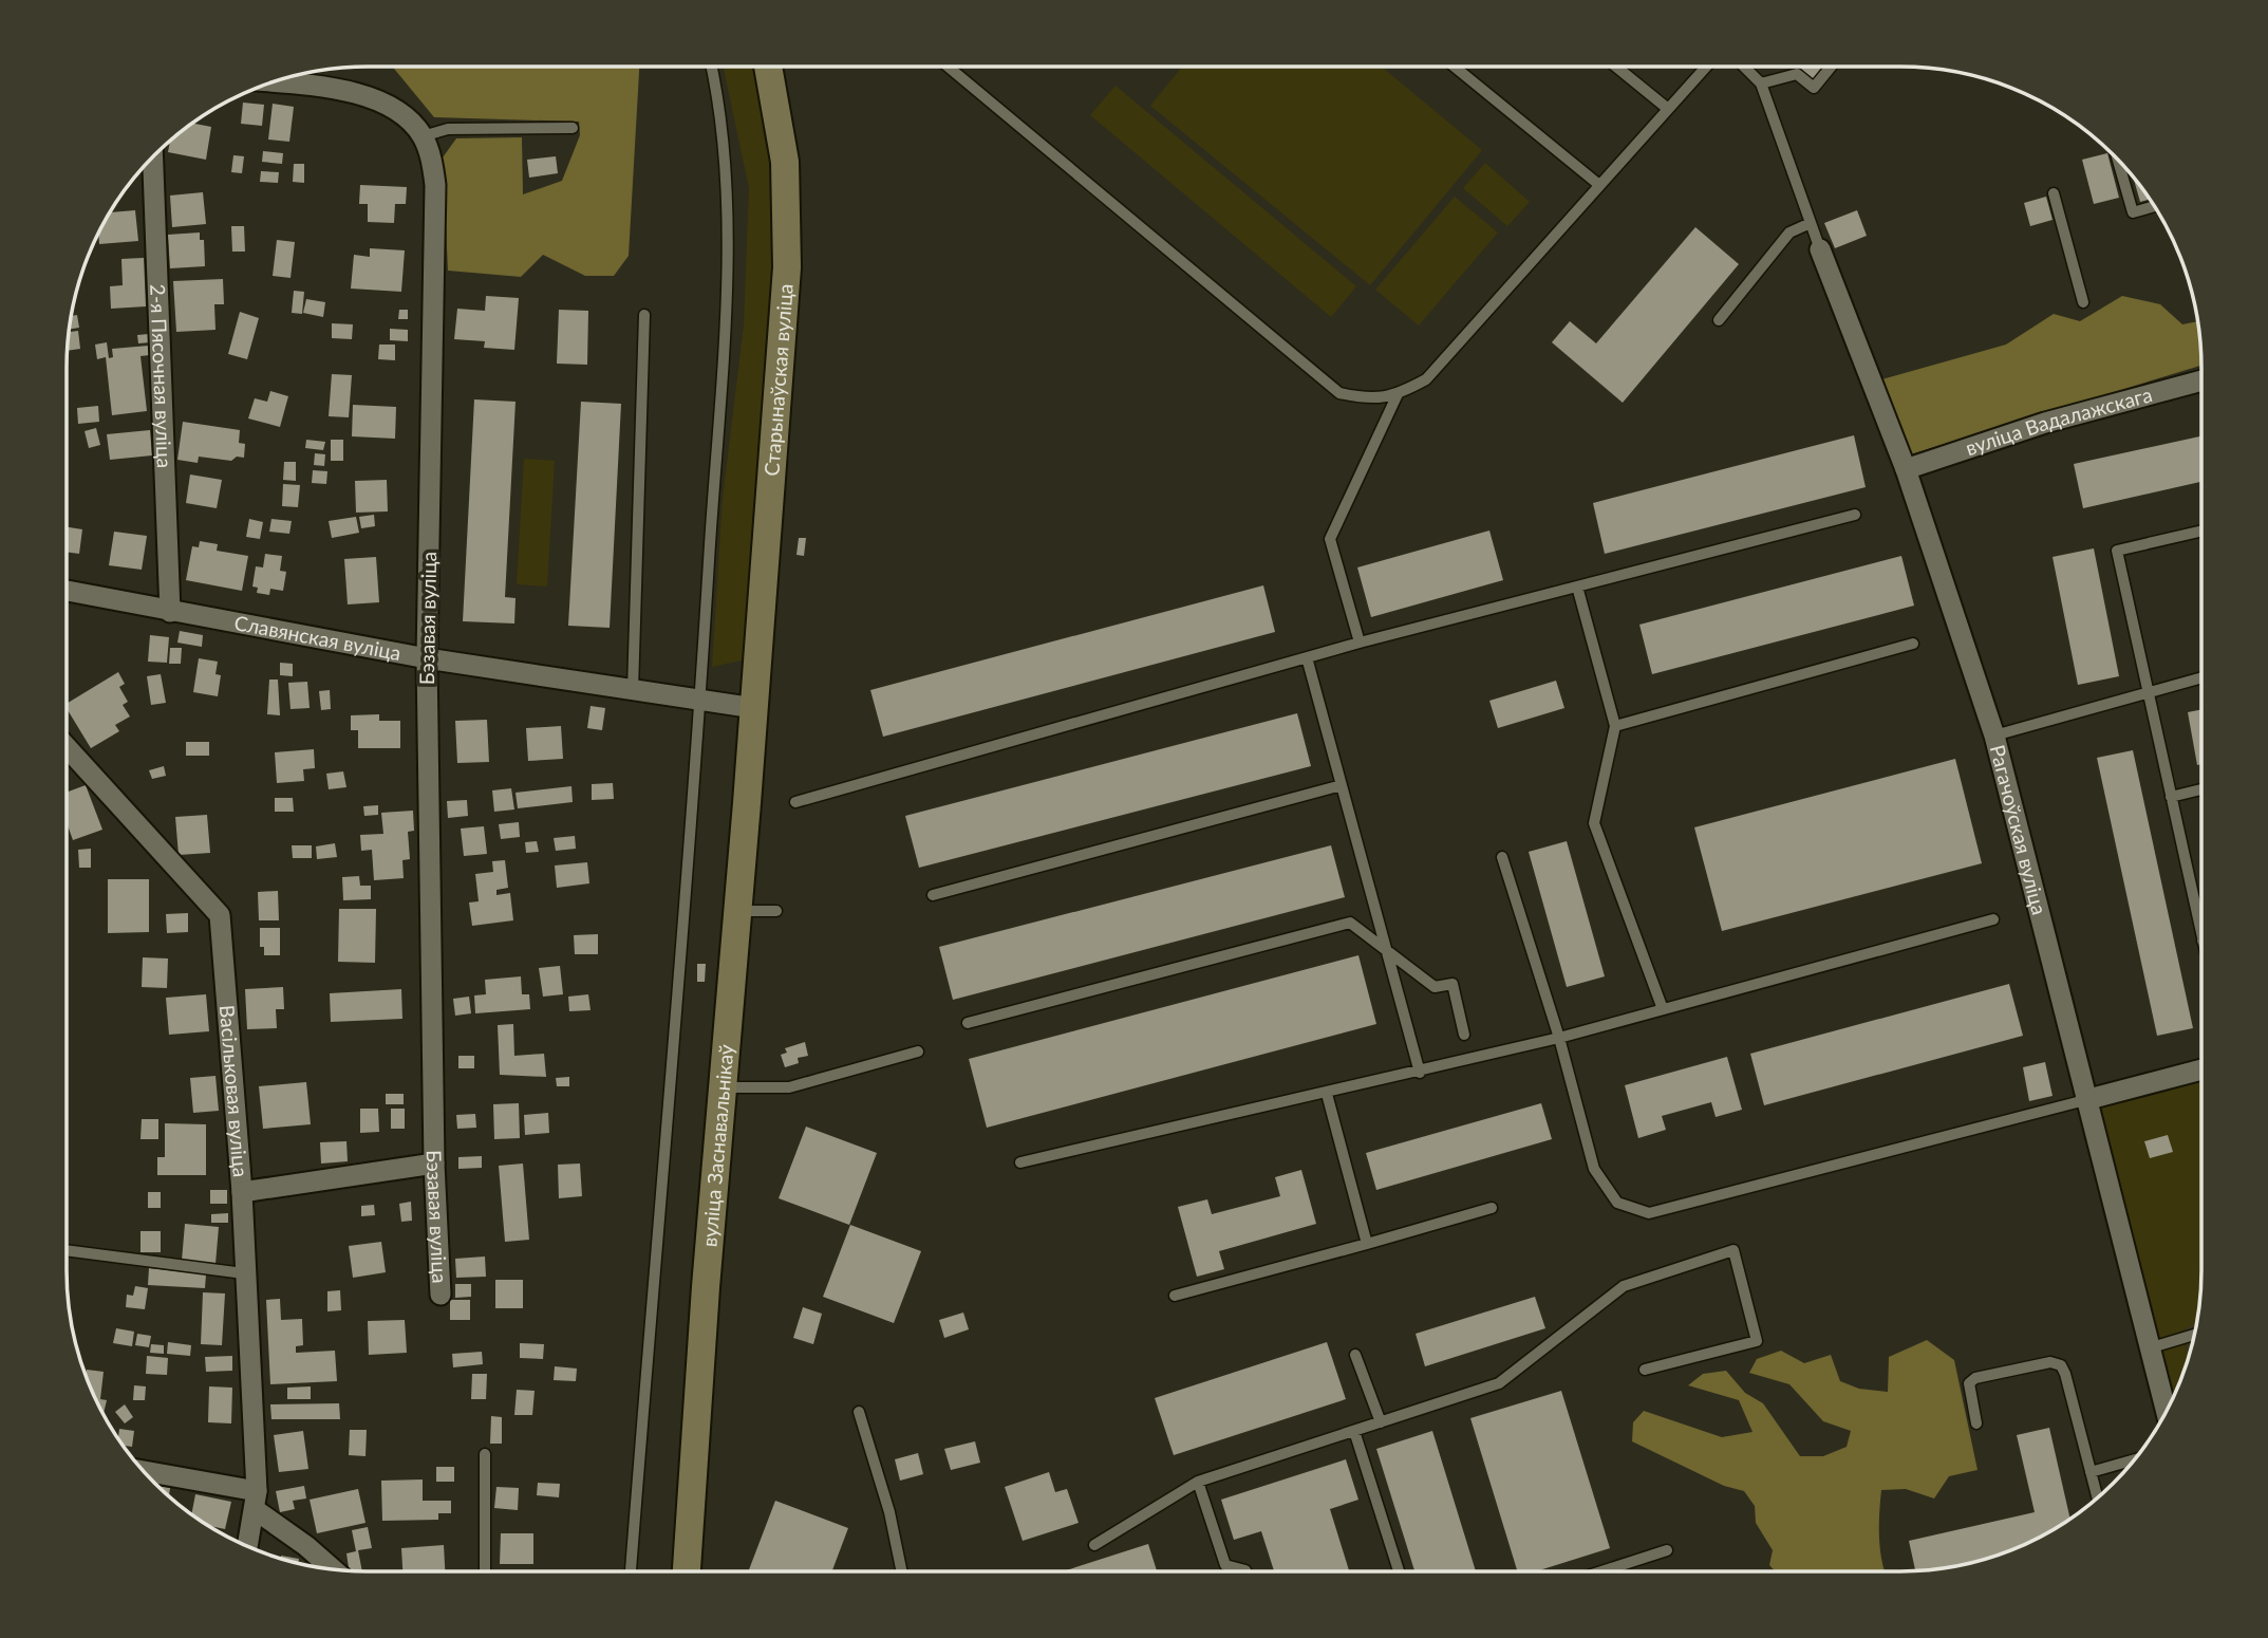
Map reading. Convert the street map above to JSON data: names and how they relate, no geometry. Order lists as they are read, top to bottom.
{
  "streets": {
    "main road": ["Старынаўская вуліца", "вуліца Заснавальнікаў"],
    "street": [
      "2-я Пясочная вуліца",
      "вуліца Вадалажскага",
      "Бэзавая вуліца",
      "Славянская вуліца",
      "Рагачоўская вуліца",
      "Васільковая вуліца"
    ]
  },
  "crossings": [
    ["2-я Пясочная вуліца", "Славянская вуліца"],
    ["Старынаўская вуліца", "Славянская вуліца"],
    ["Старынаўская вуліца", "вуліца Заснавальнікаў"],
    ["вуліца Вадалажскага", "Рагачоўская вуліца"],
    ["Бэзавая вуліца", "Славянская вуліца"],
    ["Славянская вуліца", "вуліца Заснавальнікаў"]
  ]
}
